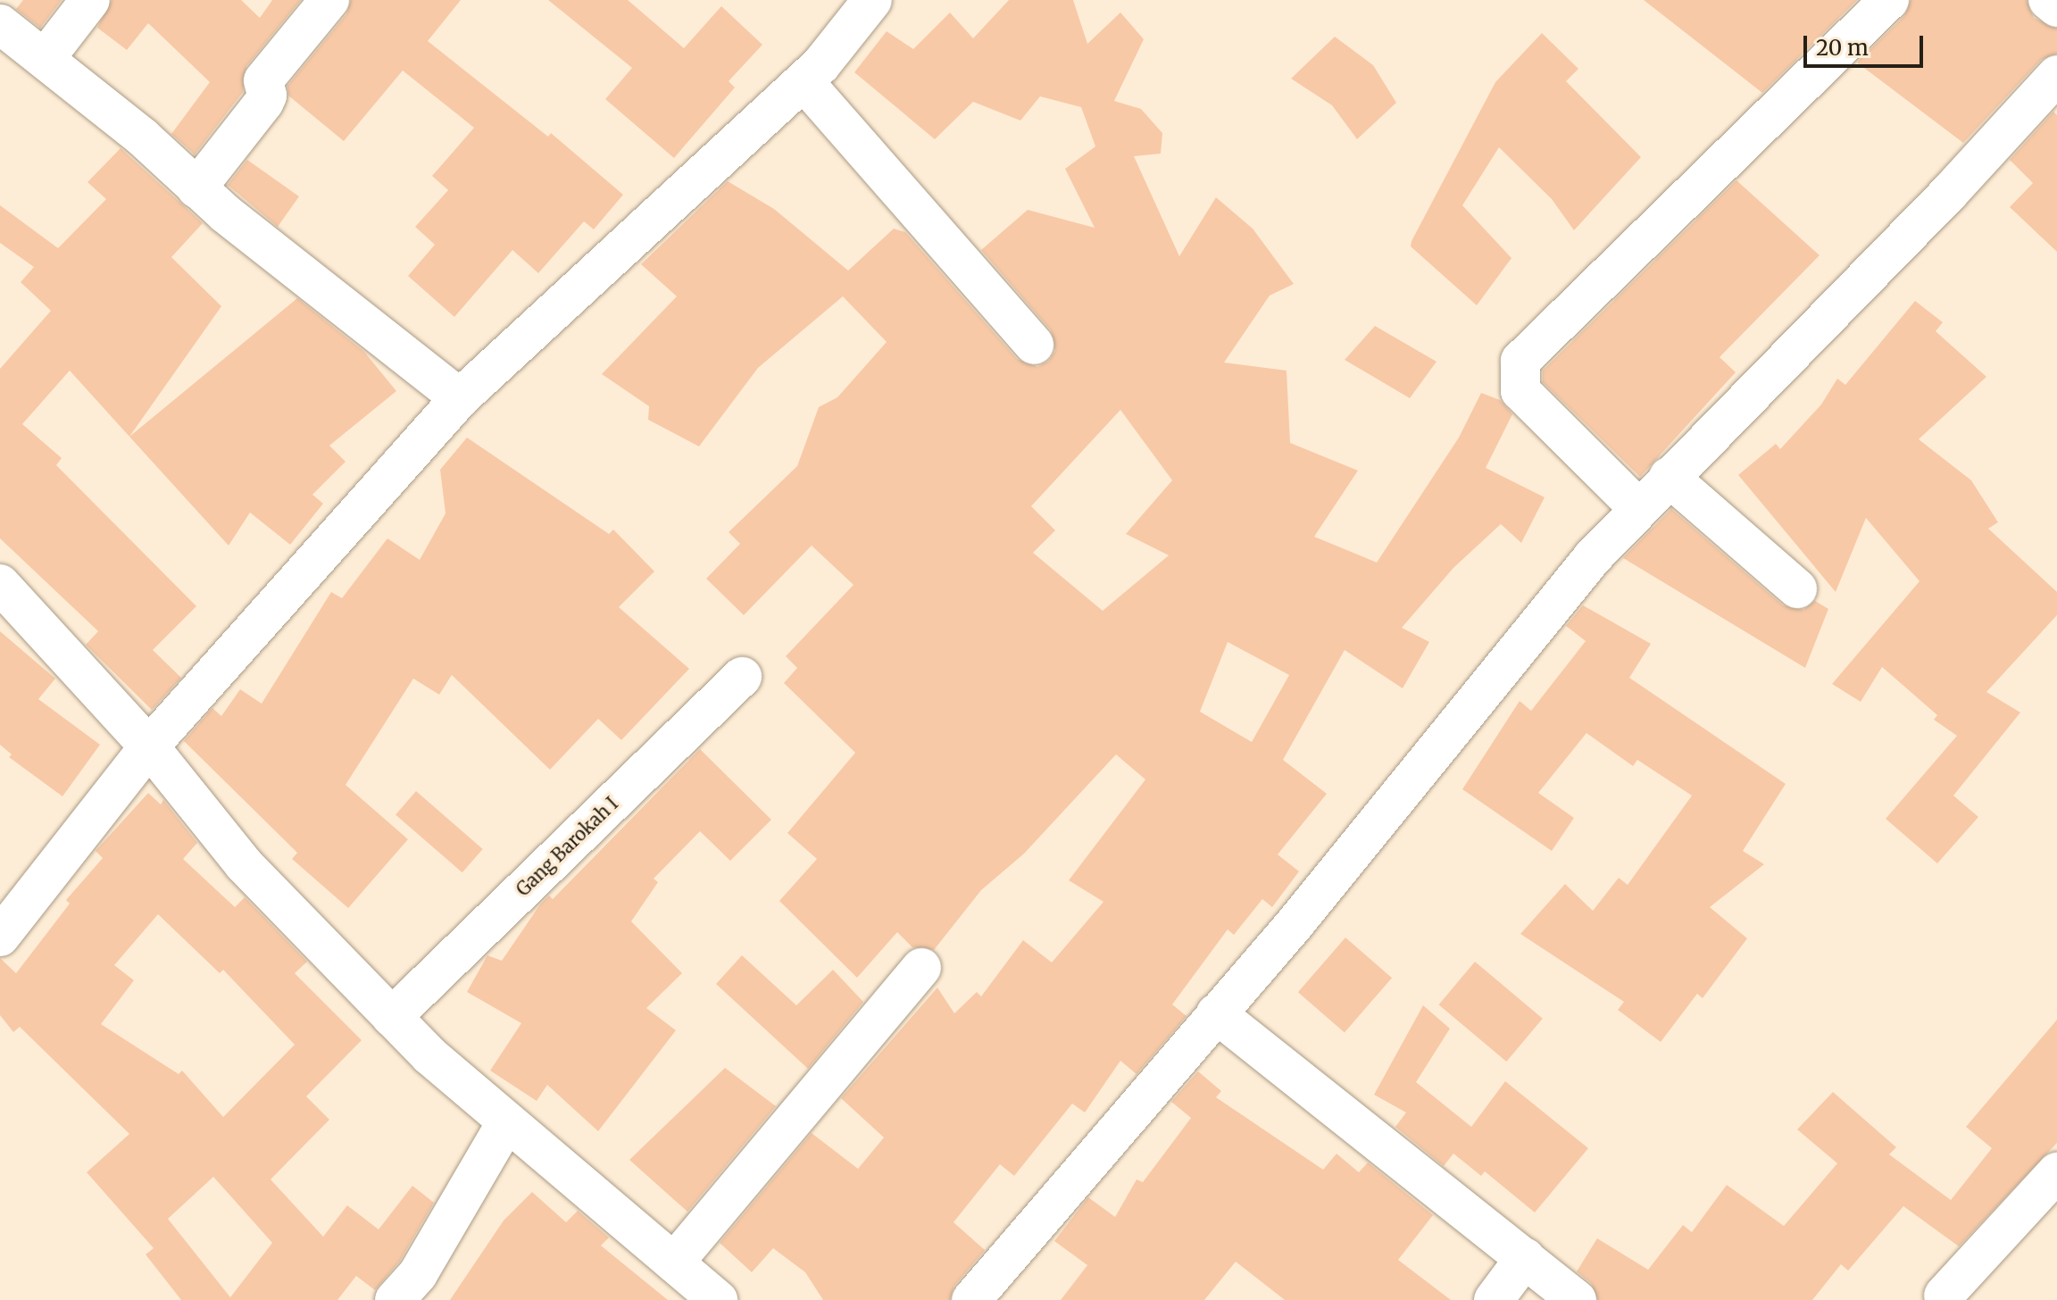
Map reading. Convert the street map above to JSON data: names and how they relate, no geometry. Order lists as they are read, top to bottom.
{
  "streets": {
    "street": ["Gang Barokah I"]
  },
  "scale_bar": "20 m"
}
